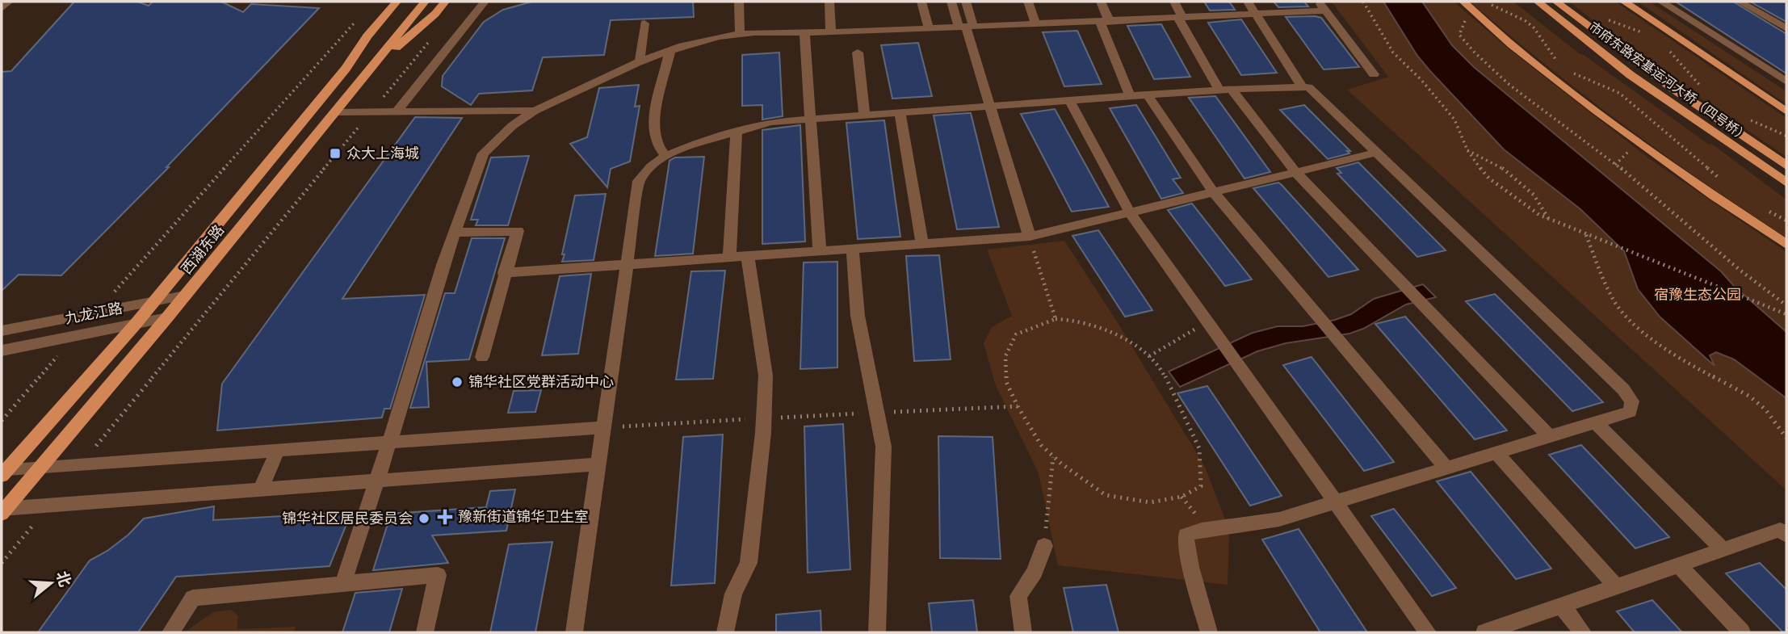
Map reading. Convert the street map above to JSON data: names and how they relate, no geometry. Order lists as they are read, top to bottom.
{
  "streets": {
    "main road": ["市府东路宏基运河大桥（四号桥）", "西湖东路"],
    "street": ["九龙江路"]
  },
  "crossings": [
    ["西湖东路", "九龙江路"]
  ],
  "parks": ["宿豫生态公园"],
  "places": {
    "transit": ["众大上海城"],
    "other": ["锦华社区党群活动中心", "锦华社区居民委员会"],
    "health": ["豫新街道锦华卫生室"]
  },
  "north": "right"
}
